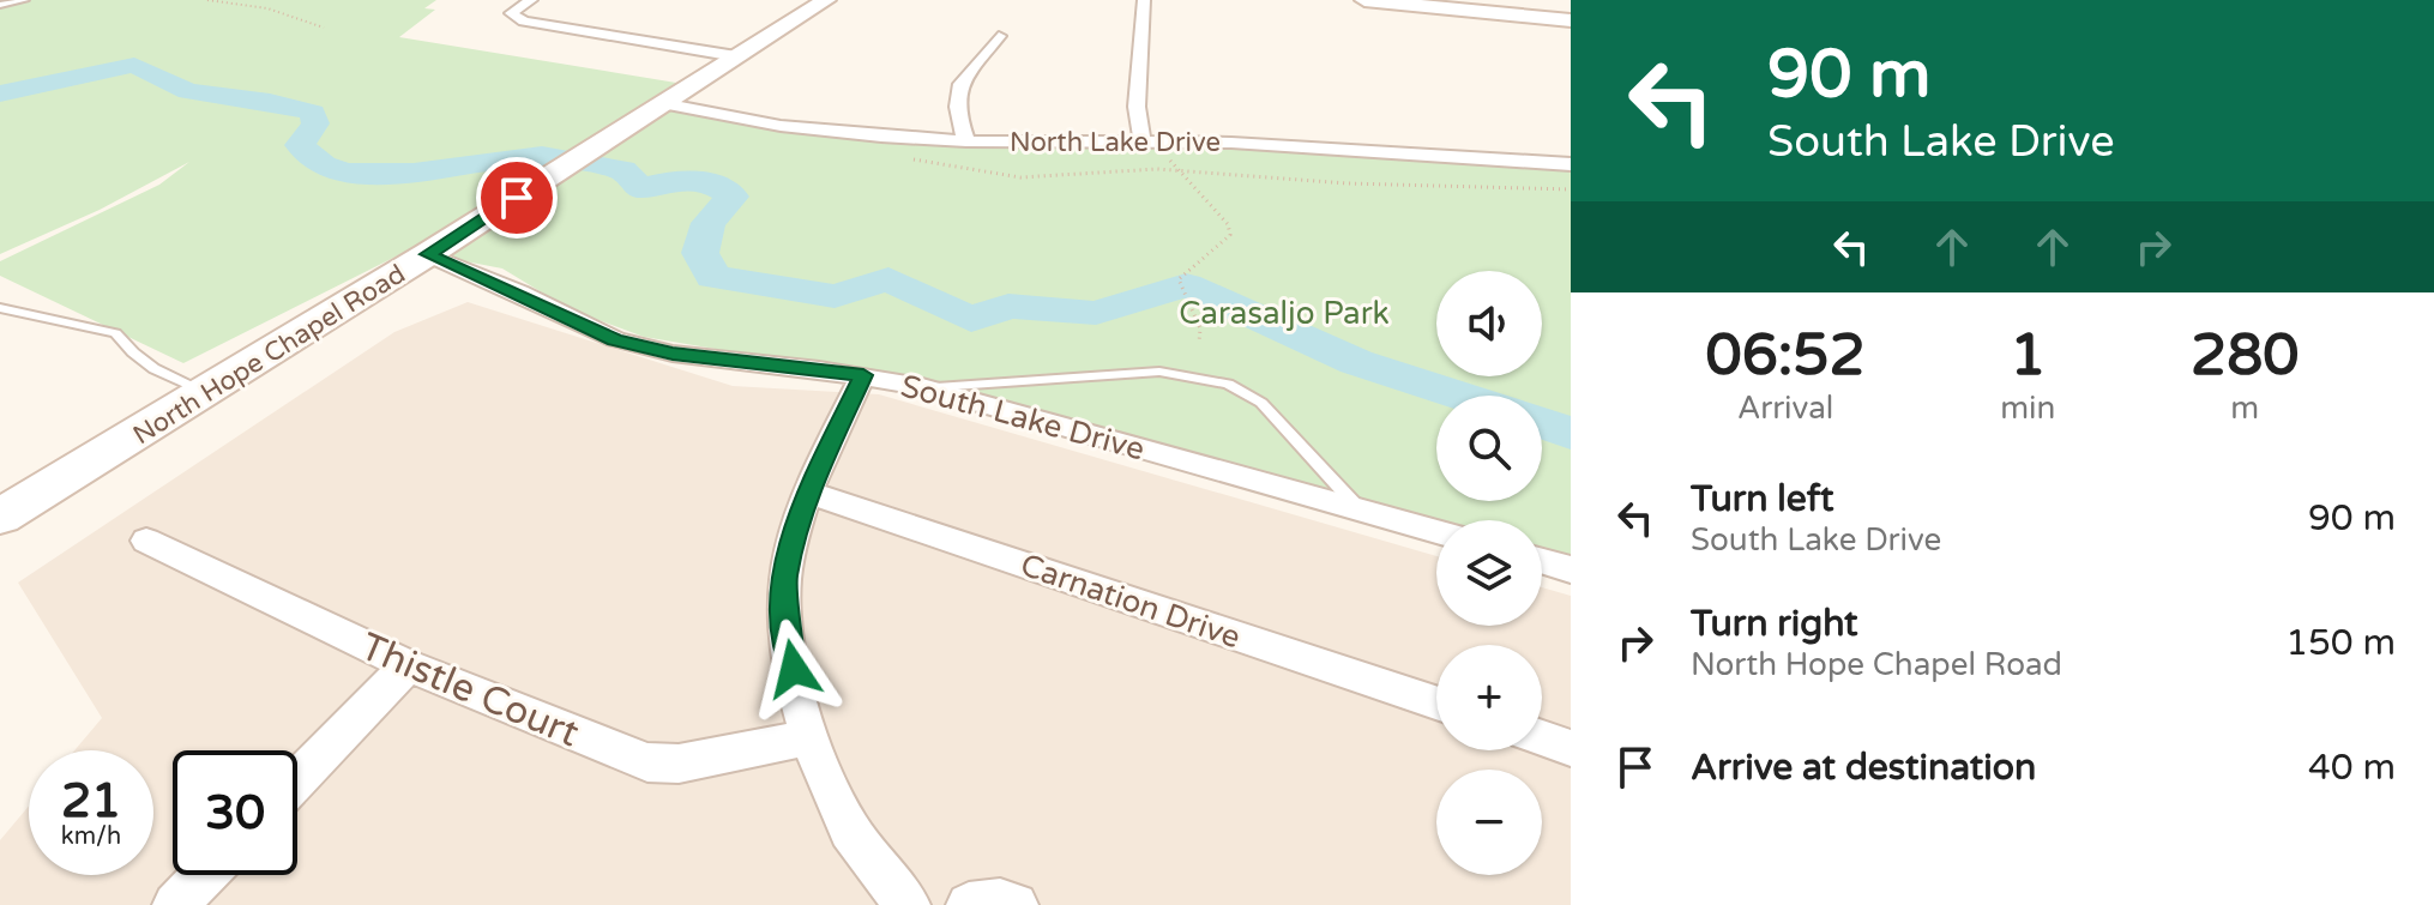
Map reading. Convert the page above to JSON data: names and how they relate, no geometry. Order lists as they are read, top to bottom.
{
  "streets": {
    "main road": ["North Hope Chapel Road"],
    "street": [
      "North Lake Drive",
      "South Lake Drive",
      "Carnation Drive",
      "Thistle Court"
    ]
  },
  "crossings": [
    ["North Lake Drive", "North Hope Chapel Road"],
    ["North Hope Chapel Road", "South Lake Drive"]
  ],
  "parks": ["Carasaljo Park"],
  "page": {
    "turn": ["90 m", "South Lake Drive"],
    "map_buttons": ["+", "−"],
    "eta": [
      "06:52",
      "Arrival",
      "1",
      "min",
      "280",
      "m"
    ],
    "list": [
      {
        "name": "Turn left",
        "note": "South Lake Drive",
        "value": "90 m"
      },
      {
        "name": "Turn right",
        "note": "North Hope Chapel Road",
        "value": "150 m"
      },
      {
        "name": "Arrive at destination",
        "value": "40 m"
      }
    ],
    "speed": "21 km/h",
    "limit": "30"
  }
}
